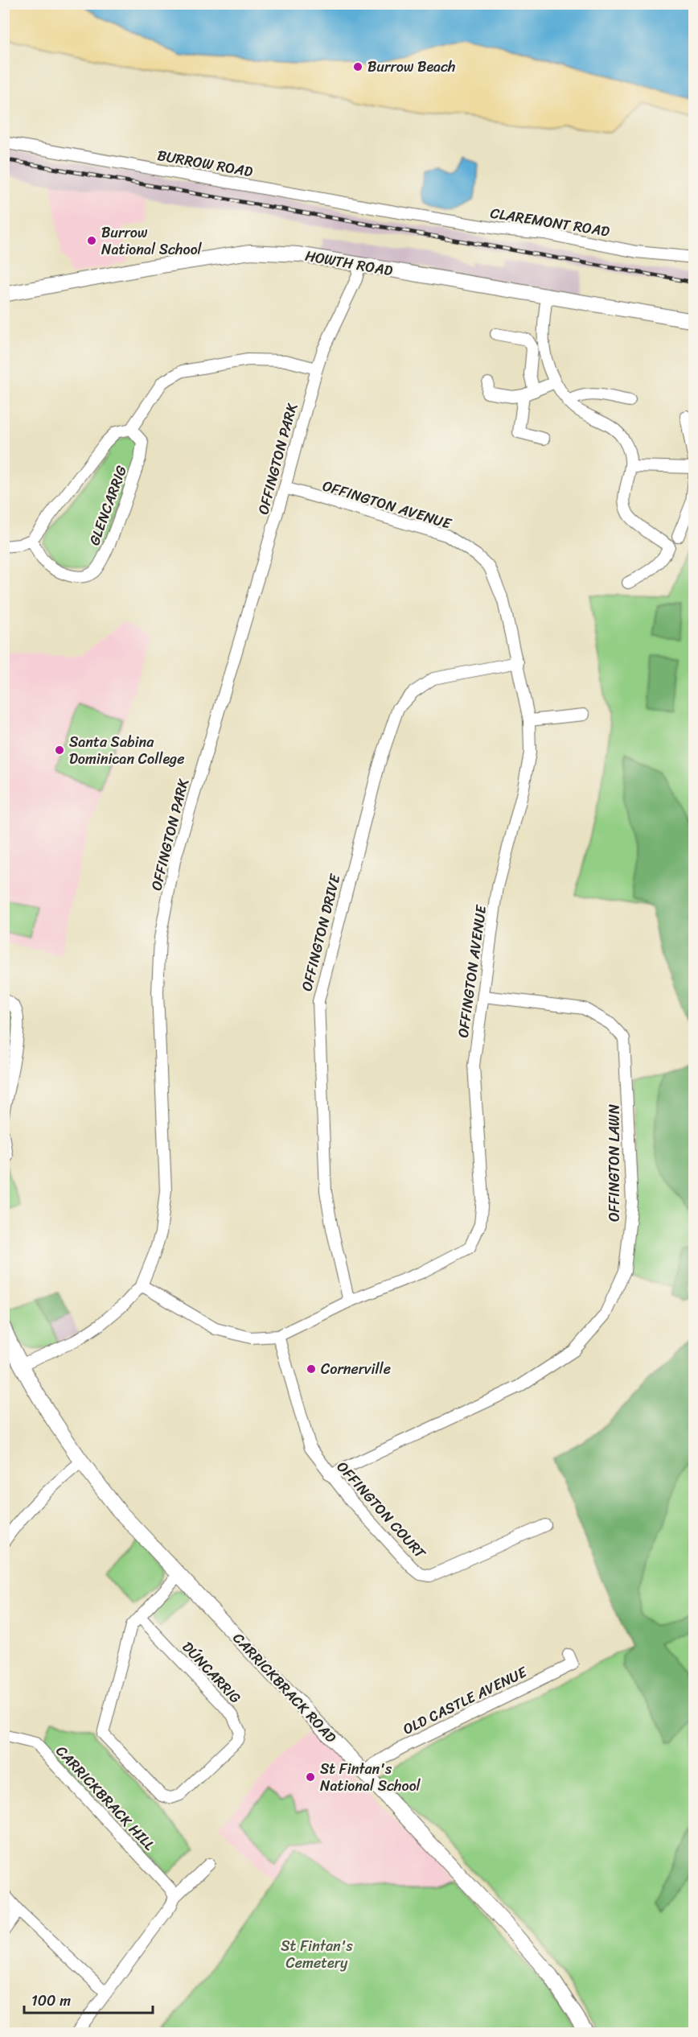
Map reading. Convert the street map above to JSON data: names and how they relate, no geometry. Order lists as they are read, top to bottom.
{
  "streets": {
    "main road": ["HOWTH ROAD", "CARRICKBRACK ROAD"],
    "street": [
      "BURROW ROAD",
      "CLAREMONT ROAD",
      "OFFINGTON PARK",
      "OFFINGTON AVENUE",
      "GLENCARRIG",
      "OFFINGTON DRIVE",
      "OFFINGTON LAWN",
      "OFFINGTON COURT",
      "DÚNCARRIG",
      "OLD CASTLE AVENUE",
      "CARRICKBRACK HILL"
    ]
  },
  "crossings": [
    ["BURROW ROAD", "CLAREMONT ROAD"],
    ["HOWTH ROAD", "OFFINGTON PARK"],
    ["OFFINGTON PARK", "OFFINGTON AVENUE"],
    ["OFFINGTON PARK", "CARRICKBRACK ROAD"],
    ["OFFINGTON AVENUE", "OFFINGTON DRIVE"],
    ["OFFINGTON AVENUE", "OFFINGTON LAWN"],
    ["OFFINGTON AVENUE", "OFFINGTON COURT"],
    ["OFFINGTON LAWN", "OFFINGTON COURT"],
    ["DÚNCARRIG", "CARRICKBRACK ROAD"],
    ["CARRICKBRACK ROAD", "OLD CASTLE AVENUE"]
  ],
  "parks": ["St Fintan's Cemetery"],
  "places": [
    "Burrow Beach",
    "Burrow National School",
    "Santa Sabina Dominican College",
    "Cornerville",
    "St Fintan's National School"
  ],
  "scale_bar": "100 m"
}
